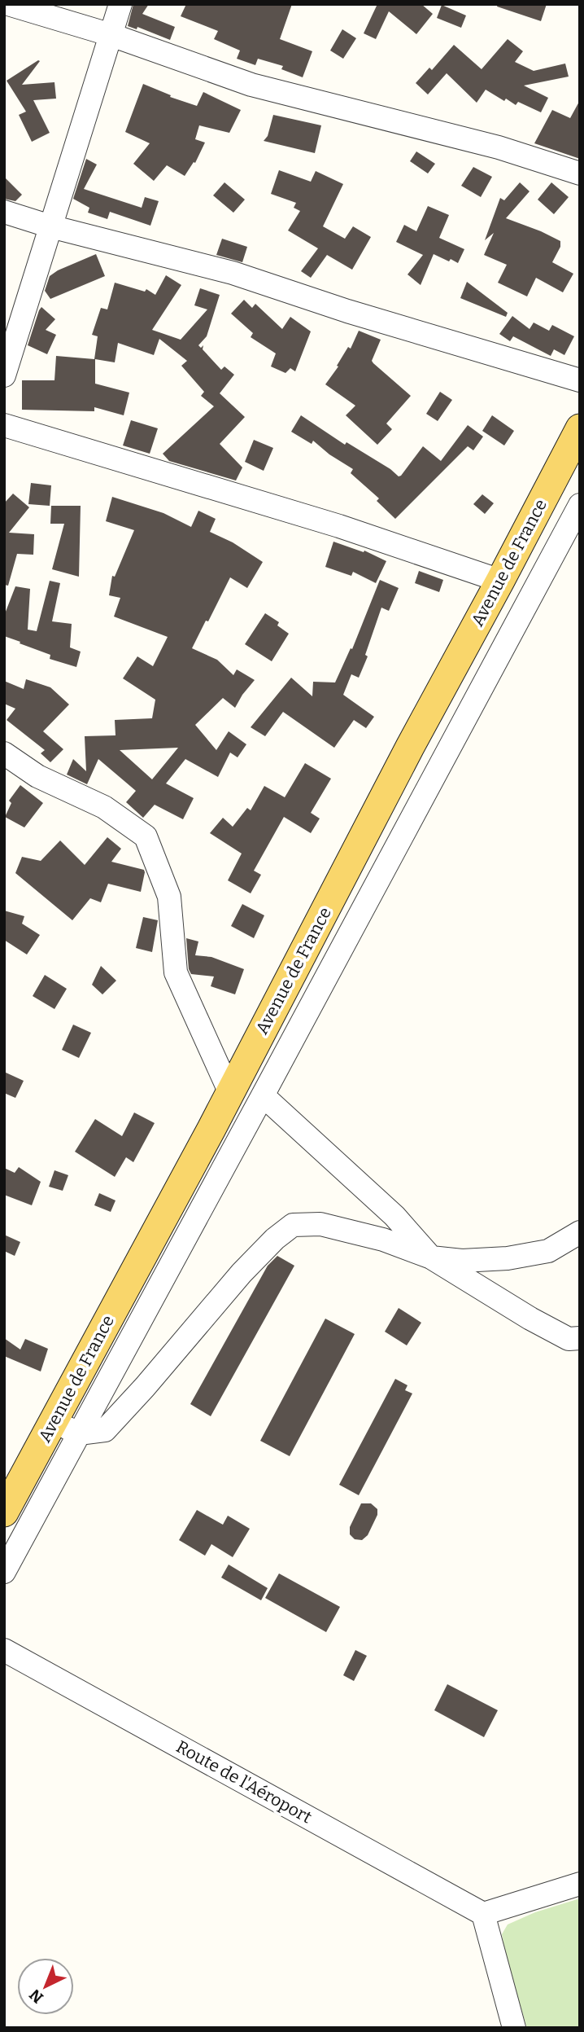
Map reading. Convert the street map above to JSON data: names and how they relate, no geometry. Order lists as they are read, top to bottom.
{
  "streets": {
    "main road": ["Avenue de France"],
    "street": ["Route de l'Aéroport"]
  },
  "north": "bottom left"
}
